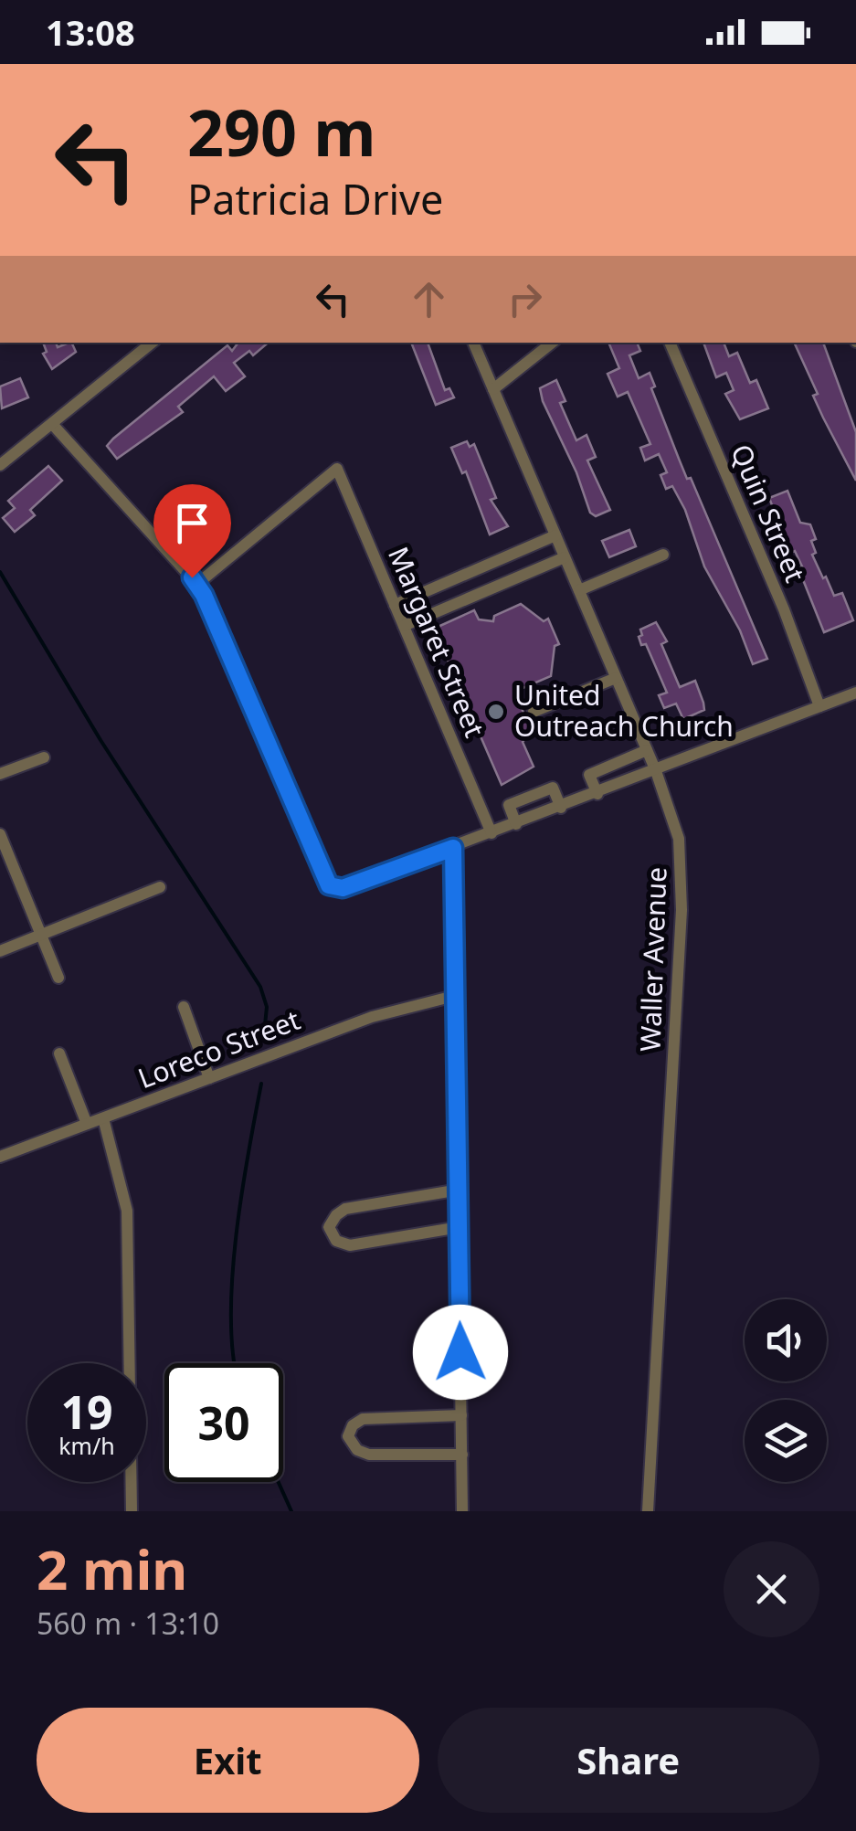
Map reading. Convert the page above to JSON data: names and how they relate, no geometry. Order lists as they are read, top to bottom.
{
  "streets": {
    "street": [
      "Quin Street",
      "Margaret Street",
      "Waller Avenue",
      "Loreco Street"
    ]
  },
  "places": ["United Outreach Church"],
  "page": {
    "status": "13:08",
    "turn": ["290 m", "Patricia Drive"],
    "speed": "19 km/h",
    "limit": "30",
    "heading": ["2 min", "560 m · 13:10"],
    "buttons": ["Exit", "Share"]
  }
}
